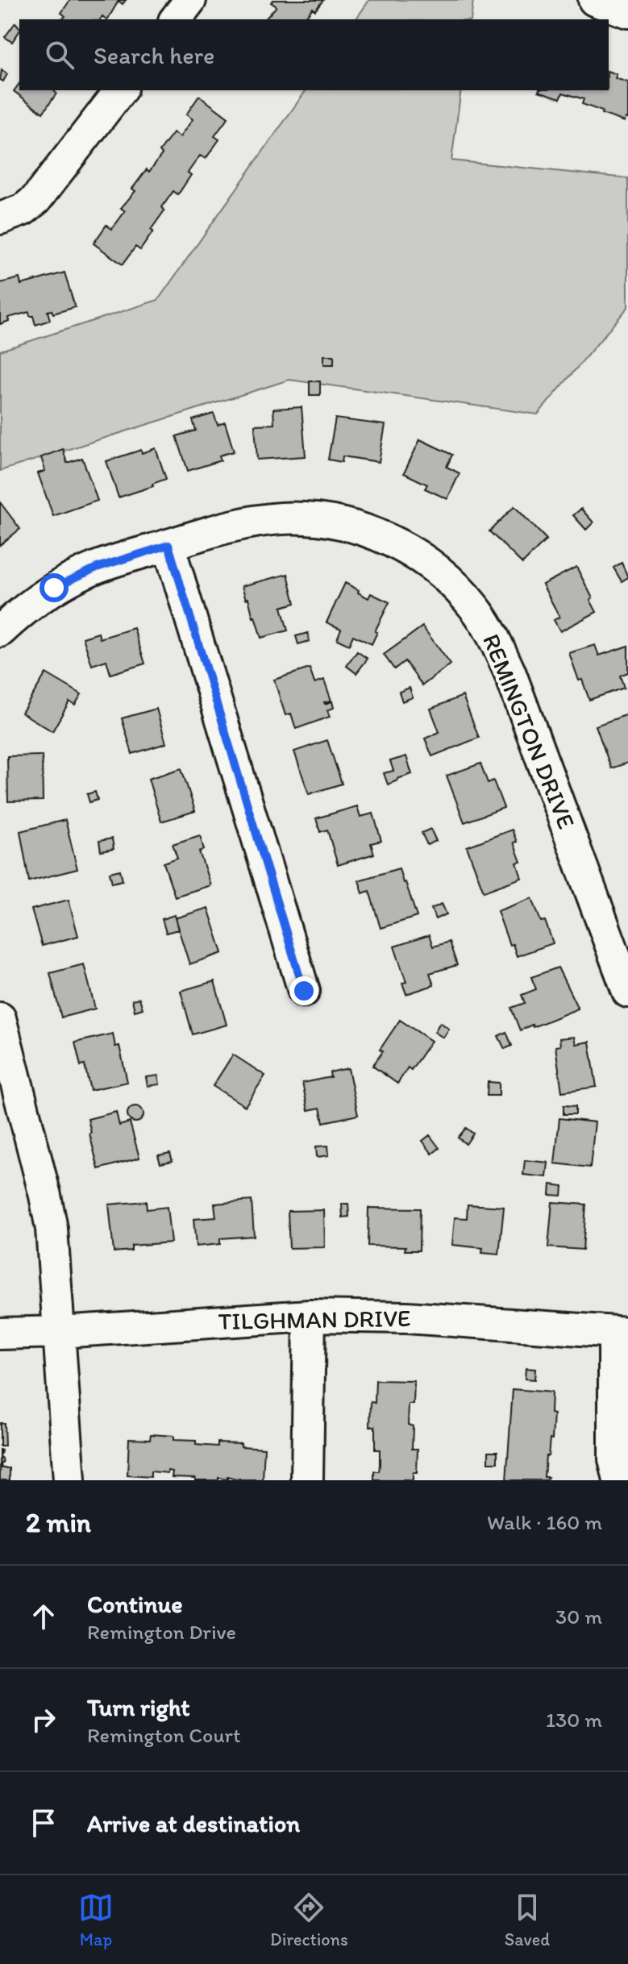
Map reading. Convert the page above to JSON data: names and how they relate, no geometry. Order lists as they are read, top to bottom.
{
  "streets": {
    "street": ["REMINGTON DRIVE", "TILGHMAN DRIVE"]
  },
  "page": {
    "search": "Search here",
    "heading": ["2 min", "Walk · 160 m"],
    "list": [
      ["Continue", "Remington Drive", "30 m"],
      ["Turn right", "Remington Court", "130 m"],
      "Arrive at destination"
    ],
    "nav": ["Map", "Directions", "Saved"]
  }
}
